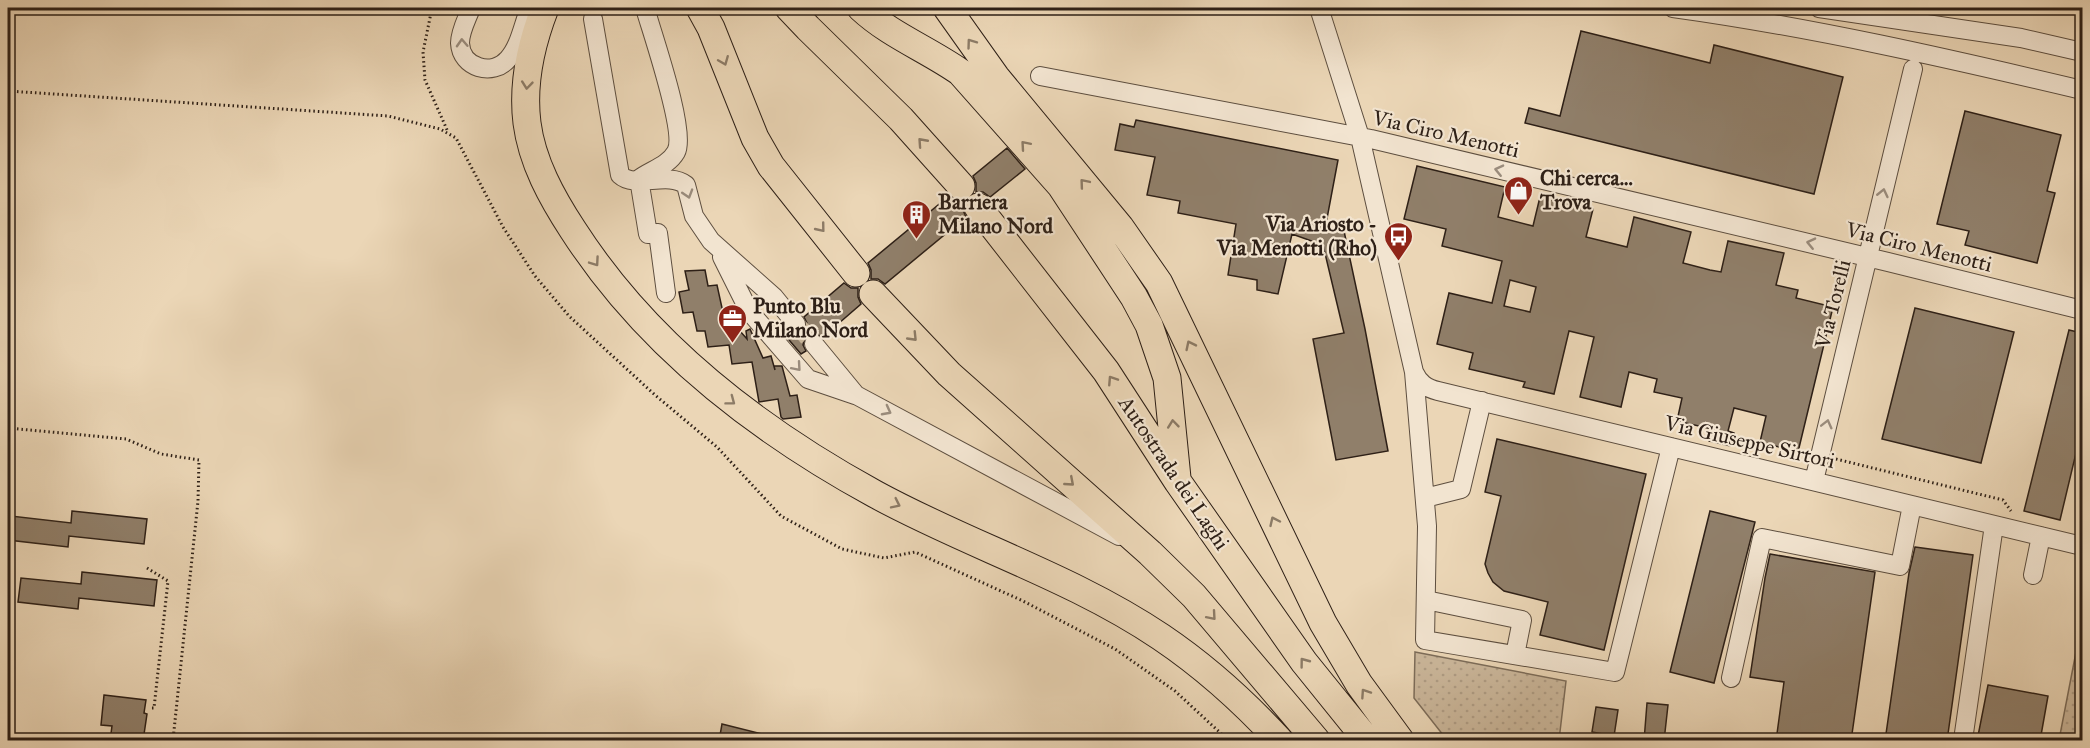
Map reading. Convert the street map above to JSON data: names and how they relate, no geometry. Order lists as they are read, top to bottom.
{
  "streets": {
    "highway": ["Autostrada dei Laghi"],
    "street": ["Via Ciro Menotti", "Via Torelli", "Via Giuseppe Sirtori"]
  },
  "crossings": [
    ["Via Ciro Menotti", "Via Torelli"],
    ["Via Torelli", "Via Giuseppe Sirtori"]
  ],
  "one_way": ["Via Ciro Menotti", "Via Torelli"],
  "places": {
    "shop": ["Chi cerca... Trova"],
    "building": ["Barriera Milano Nord"],
    "bus stop": ["Via Ariosto - Via Menotti (Rho)"],
    "office": ["Punto Blu Milano Nord"]
  }
}
